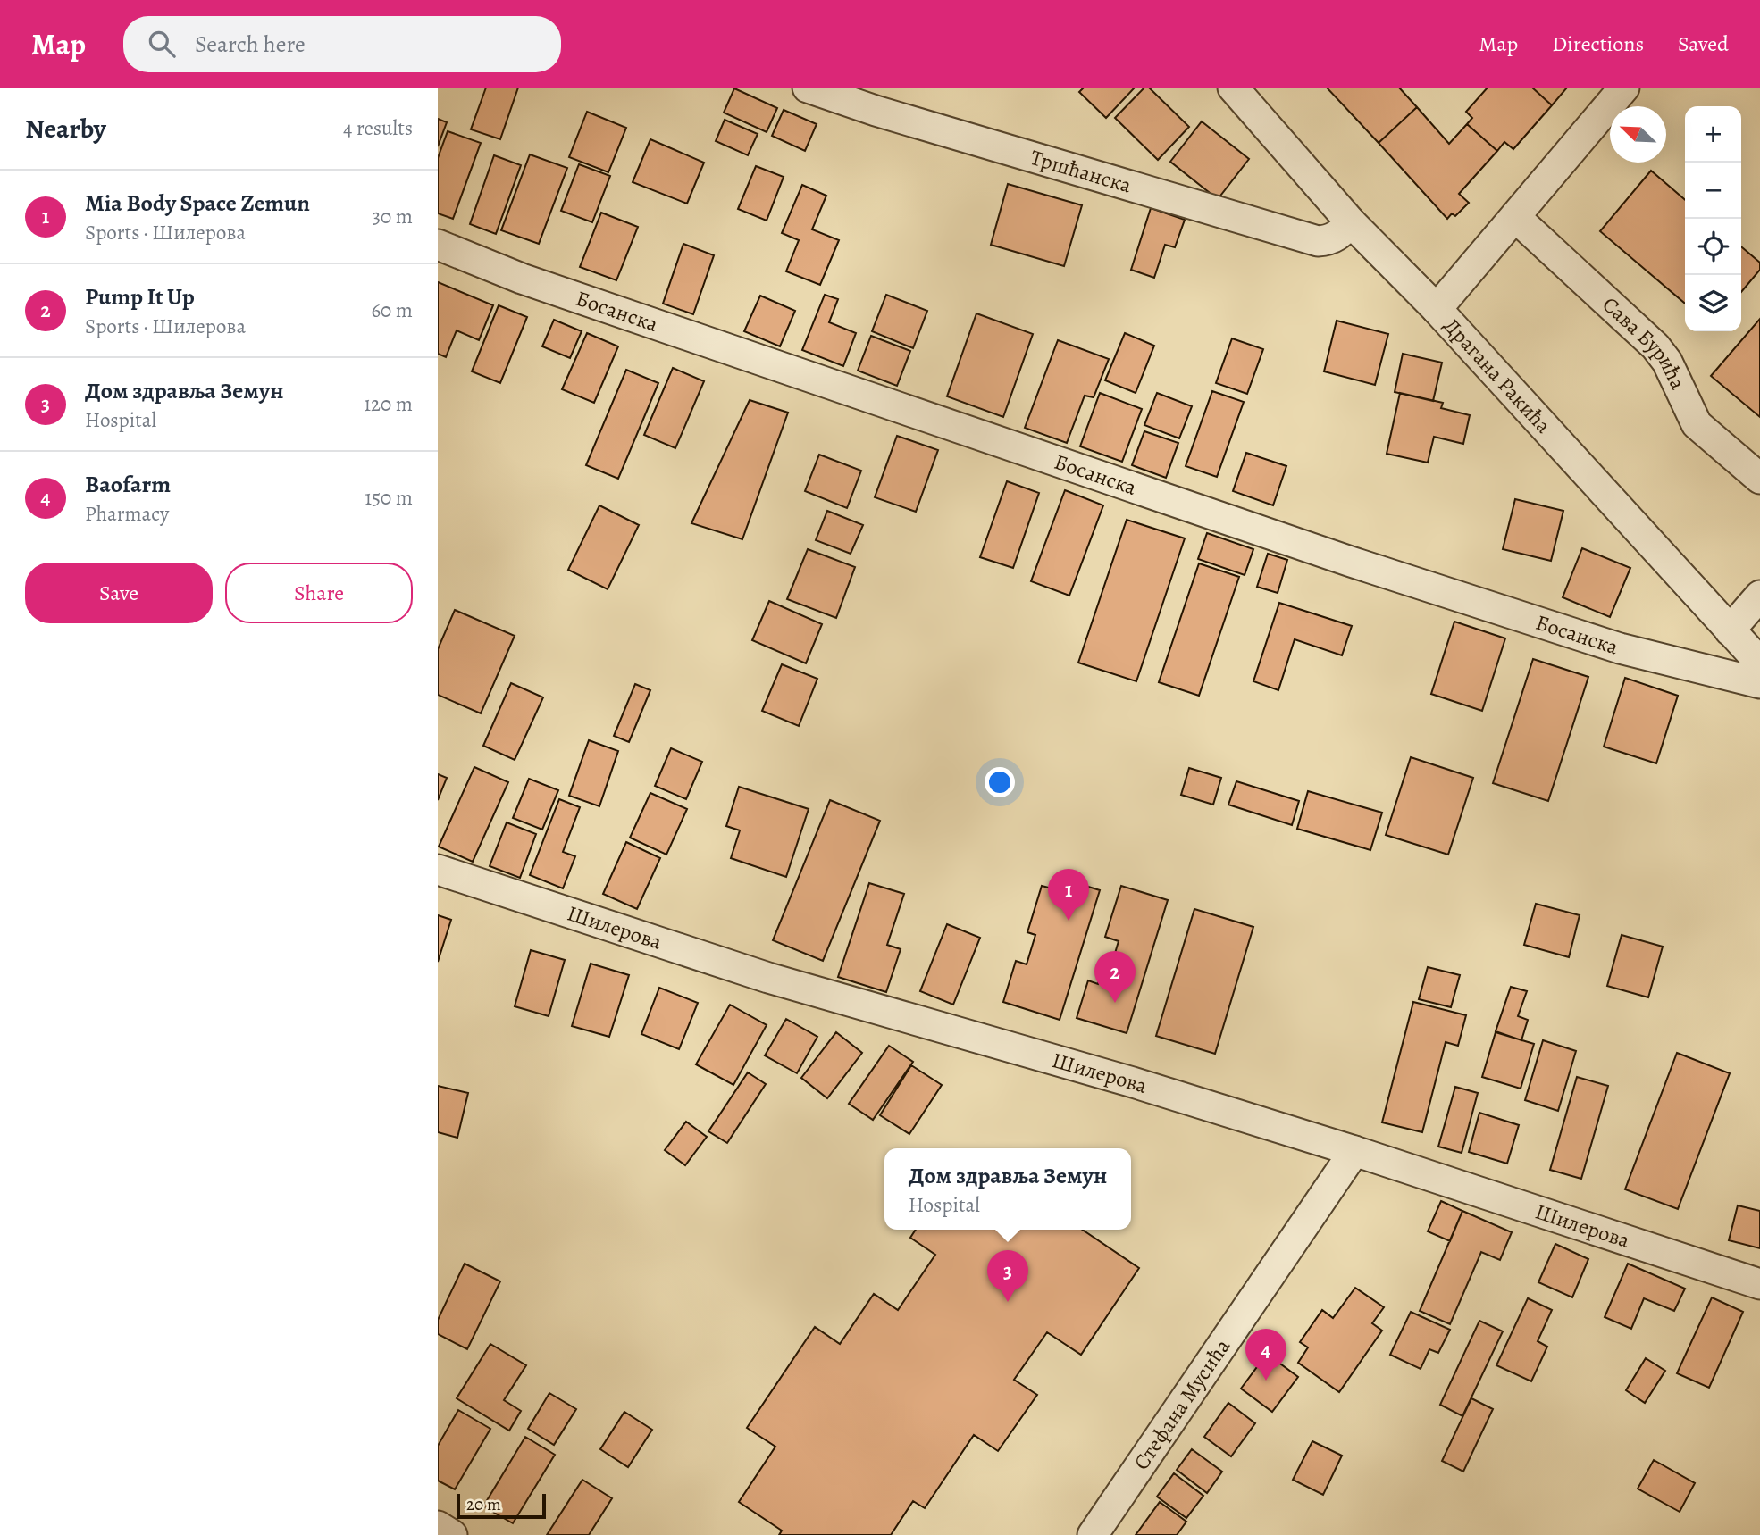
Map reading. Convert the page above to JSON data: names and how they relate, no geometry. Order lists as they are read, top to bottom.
{
  "streets": {
    "street": [
      "Тршћанска",
      "Босанска",
      "Сава Бурића",
      "Драгана Ракића",
      "Шилерова",
      "Стефана Мусића"
    ]
  },
  "crossings": [
    ["Тршћанска", "Драгана Ракића"],
    ["Шилерова", "Стефана Мусића"]
  ],
  "scale_bar": "20 m",
  "north": "top left",
  "page": {
    "header": "Map",
    "search": "Search here",
    "nav": ["Map", "Directions", "Saved"],
    "heading": ["Nearby", "4 results"],
    "map_buttons": ["+", "−"],
    "list": [
      {
        "mark": "1",
        "name": "Mia Body Space Zemun",
        "note": "Sports · Шилерова",
        "value": "30 m"
      },
      {
        "mark": "2",
        "name": "Pump It Up",
        "note": "Sports · Шилерова",
        "value": "60 m"
      },
      {
        "mark": "3",
        "name": "Дом здравља Земун",
        "note": "Hospital",
        "value": "120 m"
      },
      {
        "mark": "4",
        "name": "Baofarm",
        "note": "Pharmacy",
        "value": "150 m"
      }
    ],
    "buttons": ["Save", "Share"],
    "pins": [
      "1",
      "2",
      "3",
      "4"
    ],
    "popup": ["Дом здравља Земун", "Hospital"],
    "scale": "20 m"
  }
}
